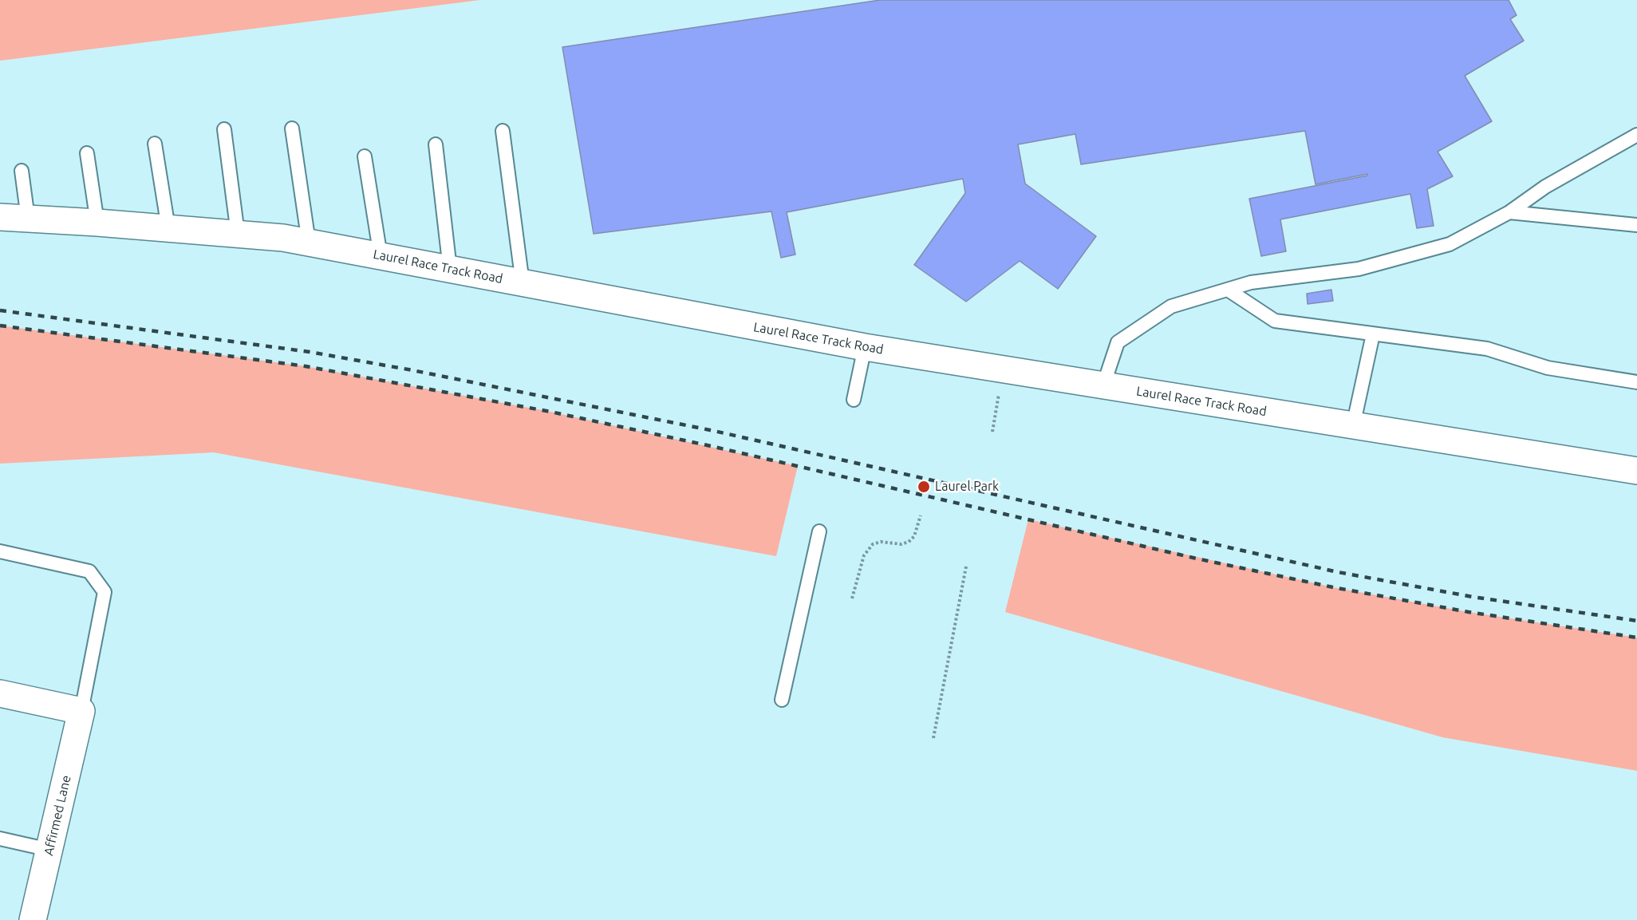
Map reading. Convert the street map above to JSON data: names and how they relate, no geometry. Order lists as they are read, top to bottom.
{
  "streets": {
    "street": ["Laurel Race Track Road", "Affirmed Lane"]
  },
  "places": ["Laurel Park"]
}
